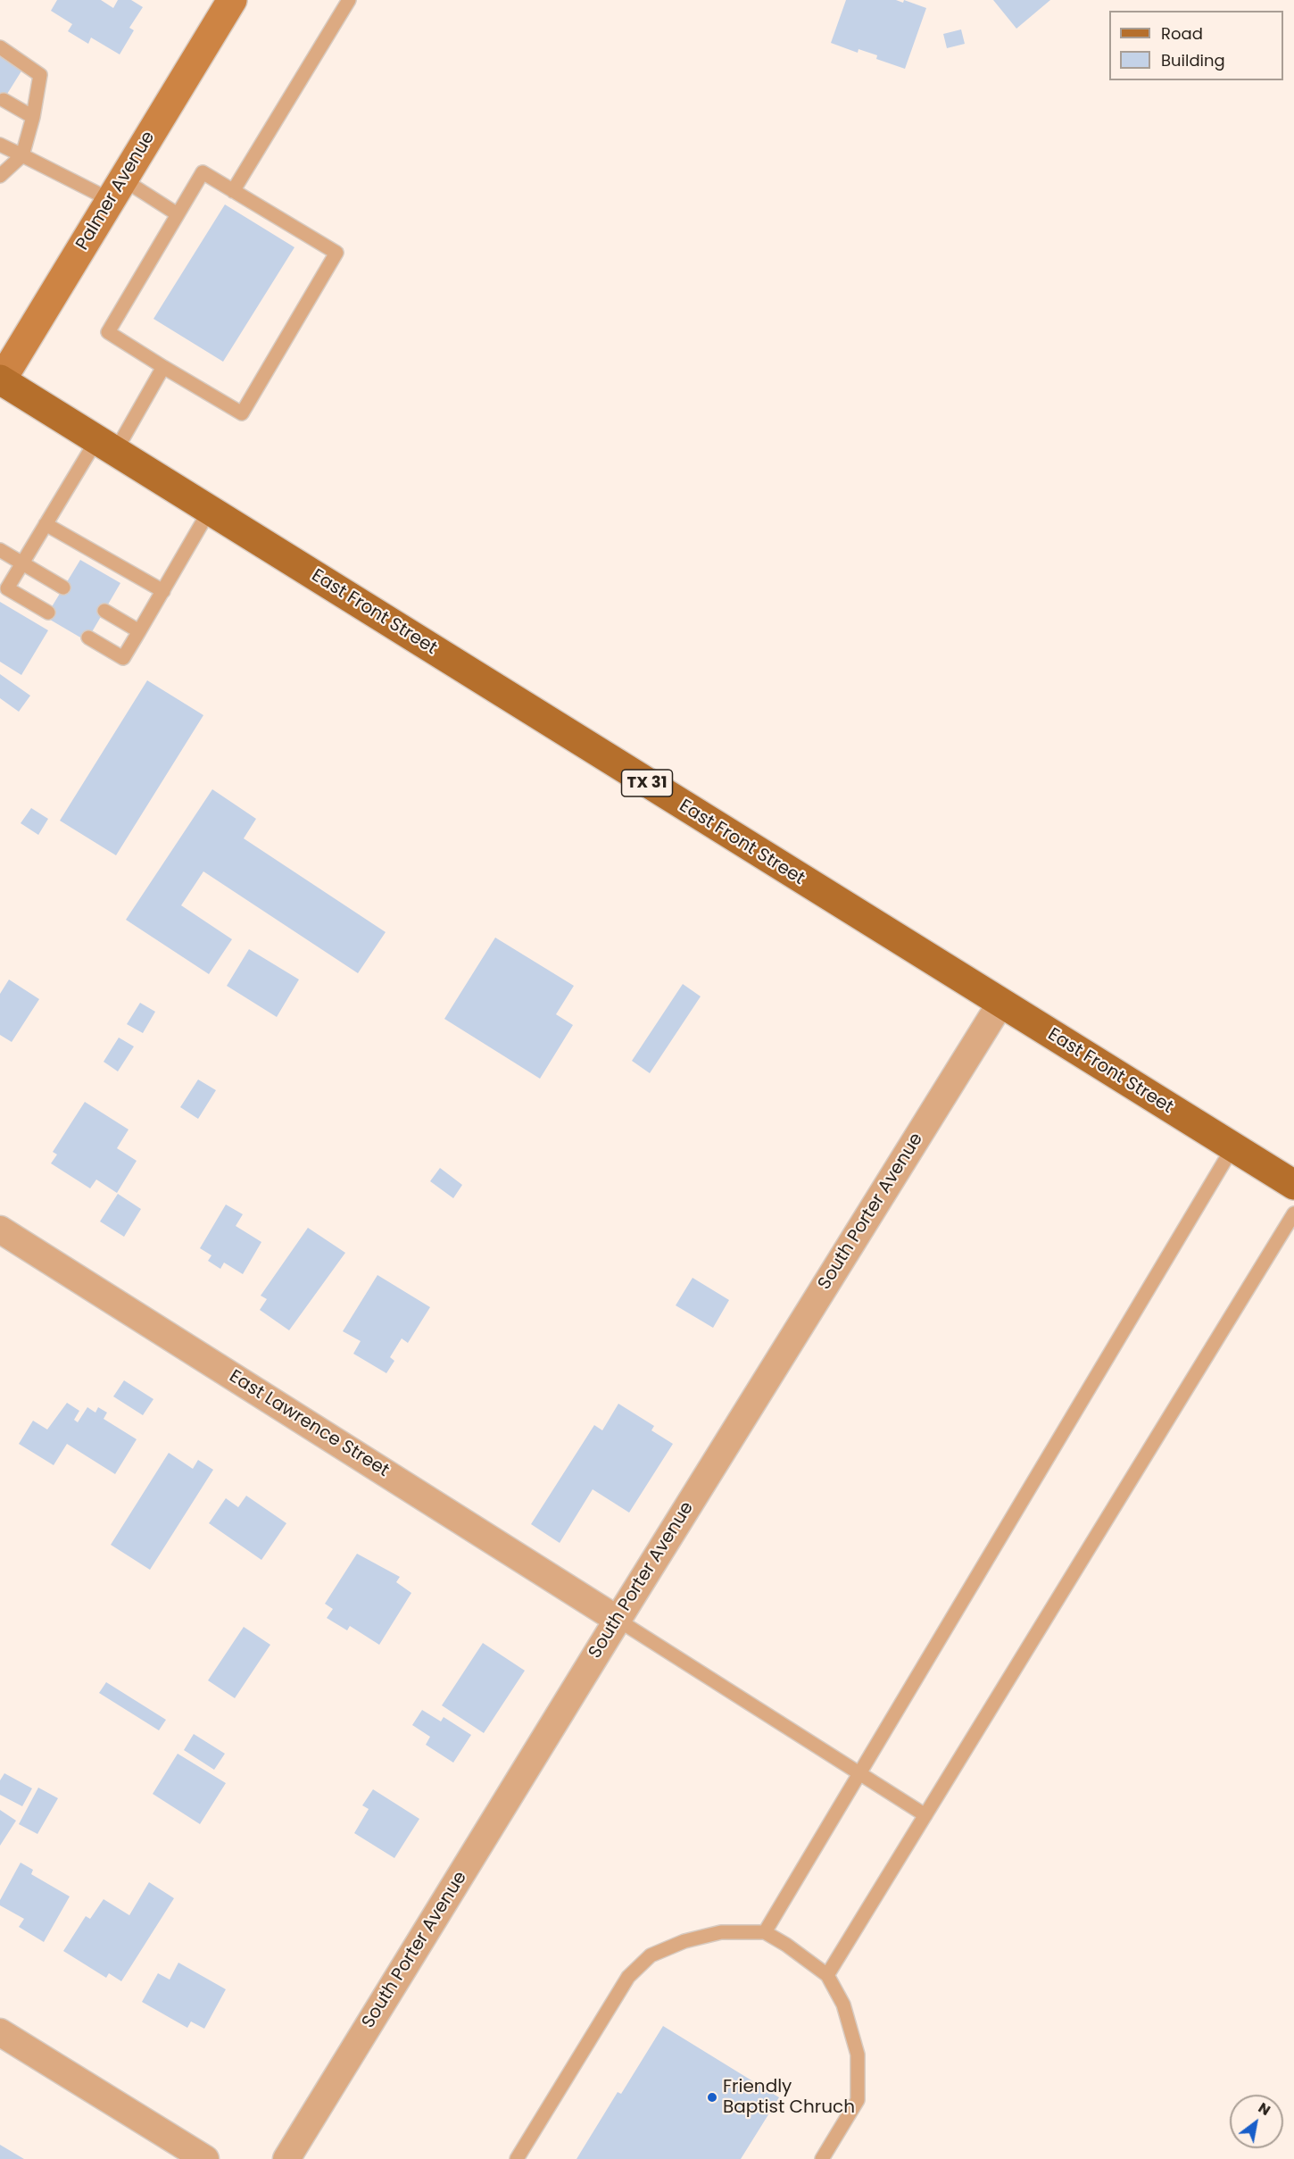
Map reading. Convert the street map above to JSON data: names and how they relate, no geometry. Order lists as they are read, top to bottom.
{
  "streets": {
    "main road": ["East Front Street", "TX 31"],
    "street": ["Palmer Avenue", "South Porter Avenue", "East Lawrence Street"]
  },
  "crossings": [
    ["Palmer Avenue", "East Front Street"],
    ["East Front Street", "South Porter Avenue"],
    ["South Porter Avenue", "East Lawrence Street"]
  ],
  "places": ["Friendly Baptist Chruch"],
  "legend": ["Road", "Building"],
  "north": "top right"
}
